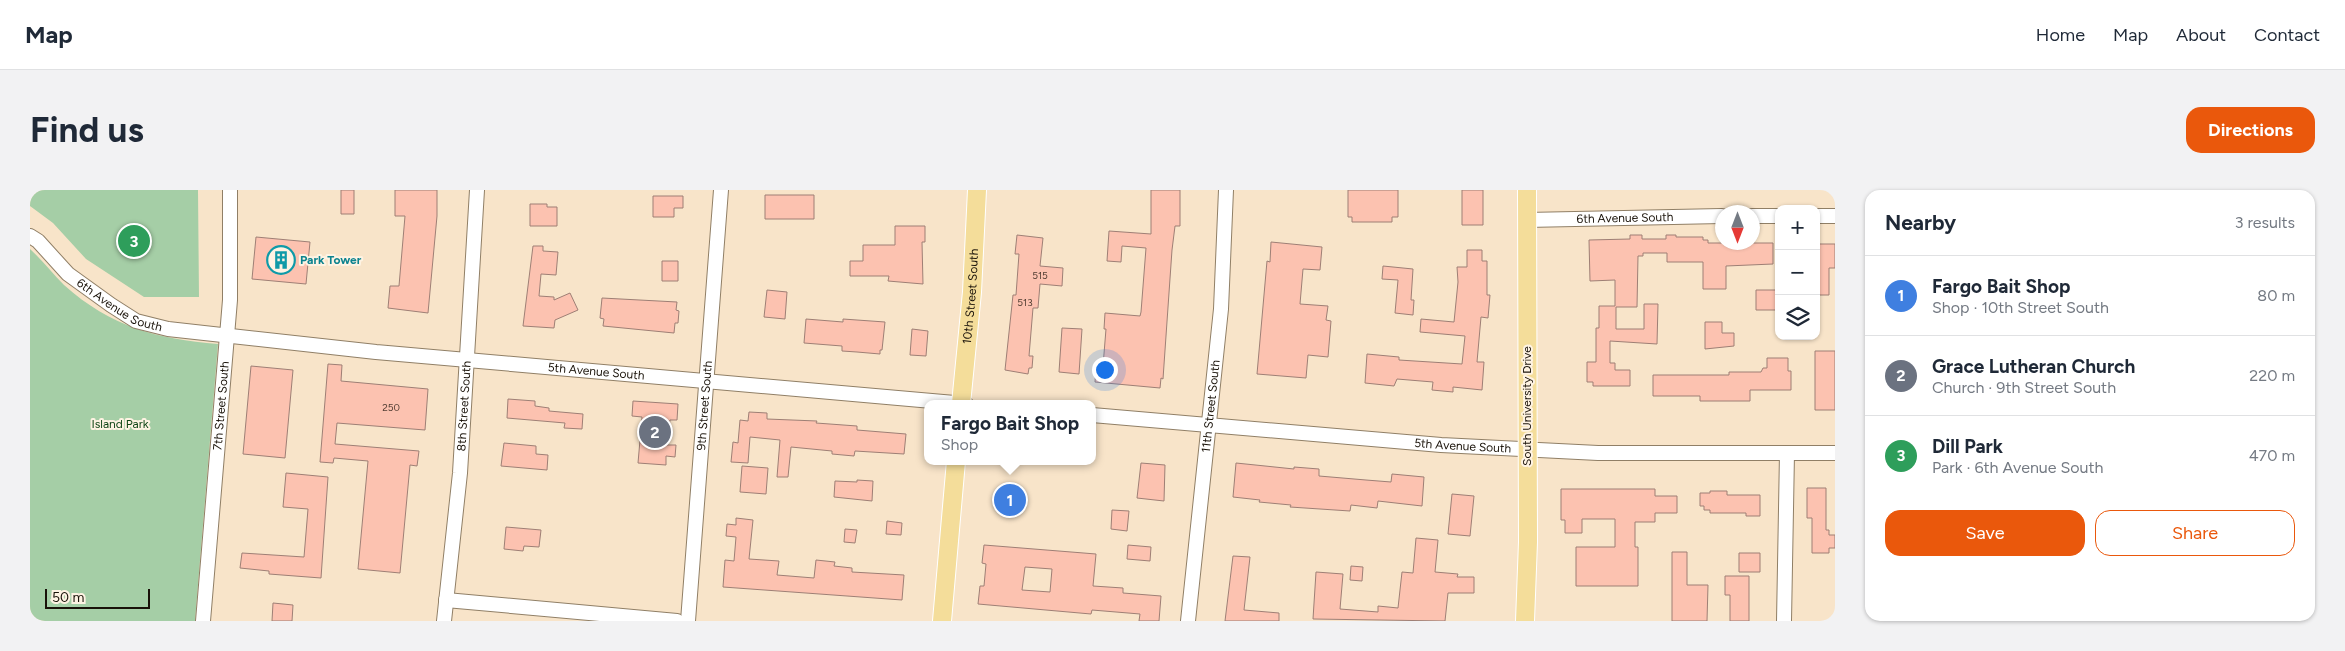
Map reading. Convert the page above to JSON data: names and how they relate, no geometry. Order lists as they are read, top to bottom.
{
  "streets": {
    "main road": ["10th Street South", "South University Drive"],
    "street": [
      "6th Avenue South",
      "5th Avenue South",
      "7th Street South",
      "8th Street South",
      "9th Street South",
      "11th Street South"
    ]
  },
  "crossings": [
    ["6th Avenue South", "5th Avenue South"],
    ["6th Avenue South", "7th Street South"],
    ["6th Avenue South", "South University Drive"],
    ["5th Avenue South", "7th Street South"],
    ["5th Avenue South", "8th Street South"],
    ["5th Avenue South", "9th Street South"],
    ["5th Avenue South", "11th Street South"],
    ["5th Avenue South", "South University Drive"]
  ],
  "parks": ["Island Park"],
  "places": {
    "building": ["Park Tower"]
  },
  "house_numbers": ["515", "513", "250"],
  "scale_bar": "50 m",
  "north": "bottom",
  "page": {
    "header": "Map",
    "nav": [
      "Home",
      "Map",
      "About",
      "Contact"
    ],
    "buttons": [
      "Directions",
      ["Save", "Share"]
    ],
    "title": "Find us",
    "heading": ["Nearby", "3 results"],
    "map_buttons": ["+", "−"],
    "pins": ["3", "2", "1"],
    "list": [
      {
        "mark": "1",
        "name": "Fargo Bait Shop",
        "note": "Shop · 10th Street South",
        "value": "80 m"
      },
      {
        "mark": "2",
        "name": "Grace Lutheran Church",
        "note": "Church · 9th Street South",
        "value": "220 m"
      },
      {
        "mark": "3",
        "name": "Dill Park",
        "note": "Park · 6th Avenue South",
        "value": "470 m"
      }
    ],
    "popup": ["Fargo Bait Shop", "Shop"],
    "scale": "50 m"
  }
}
